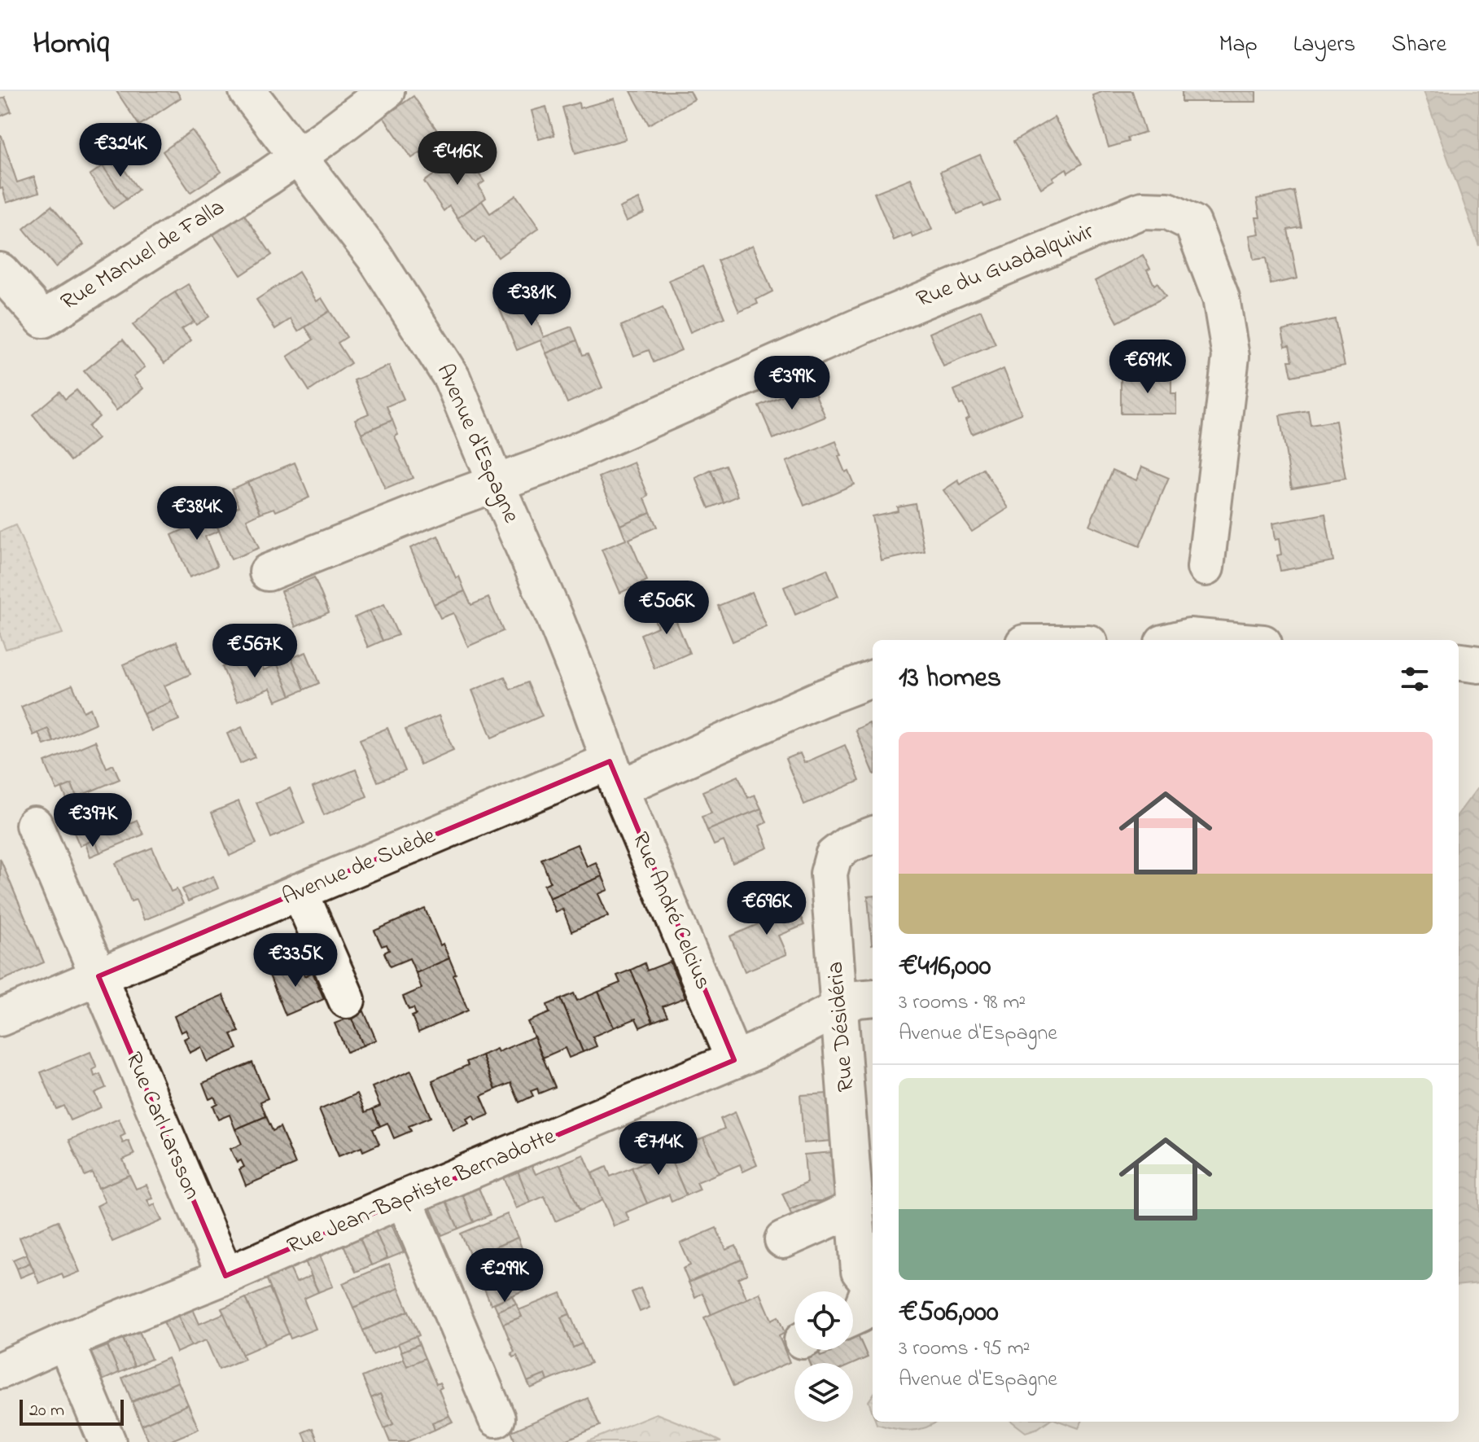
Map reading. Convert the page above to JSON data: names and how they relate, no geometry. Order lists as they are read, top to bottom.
{
  "streets": {
    "street": [
      "Rue Manuel de Falla",
      "Rue du Guadalquivir",
      "Avenue d'Espagne",
      "Avenue de Suède",
      "Rue André Celcius",
      "Rue Désidéria",
      "Rue Carl Larsson",
      "Rue Jean-Baptiste Bernadotte"
    ]
  },
  "crossings": [
    ["Rue Manuel de Falla", "Avenue d'Espagne"],
    ["Rue du Guadalquivir", "Avenue d'Espagne"],
    ["Avenue d'Espagne", "Avenue de Suède"],
    ["Avenue d'Espagne", "Rue André Celcius"],
    ["Avenue de Suède", "Rue André Celcius"],
    ["Avenue de Suède", "Rue Carl Larsson"],
    ["Rue André Celcius", "Rue Jean-Baptiste Bernadotte"],
    ["Rue Désidéria", "Rue Jean-Baptiste Bernadotte"],
    ["Rue Carl Larsson", "Rue Jean-Baptiste Bernadotte"]
  ],
  "scale_bar": "20 m",
  "page": {
    "header": "Homiq",
    "nav": ["Map", "Layers", "Share"],
    "price": [
      "€324K",
      "€416K",
      "€381K",
      "€691K",
      "€399K",
      "€384K",
      "€506K",
      "€567K",
      "€397K",
      "€696K",
      "€335K",
      "€714K",
      "€299K"
    ],
    "heading": "13 homes",
    "list": [
      {
        "name": "€416,000",
        "note": "3 rooms · 98 m² · Avenue d'Espagne"
      },
      {
        "name": "€506,000",
        "note": "3 rooms · 95 m² · Avenue d'Espagne"
      }
    ],
    "scale": "20 m"
  }
}
